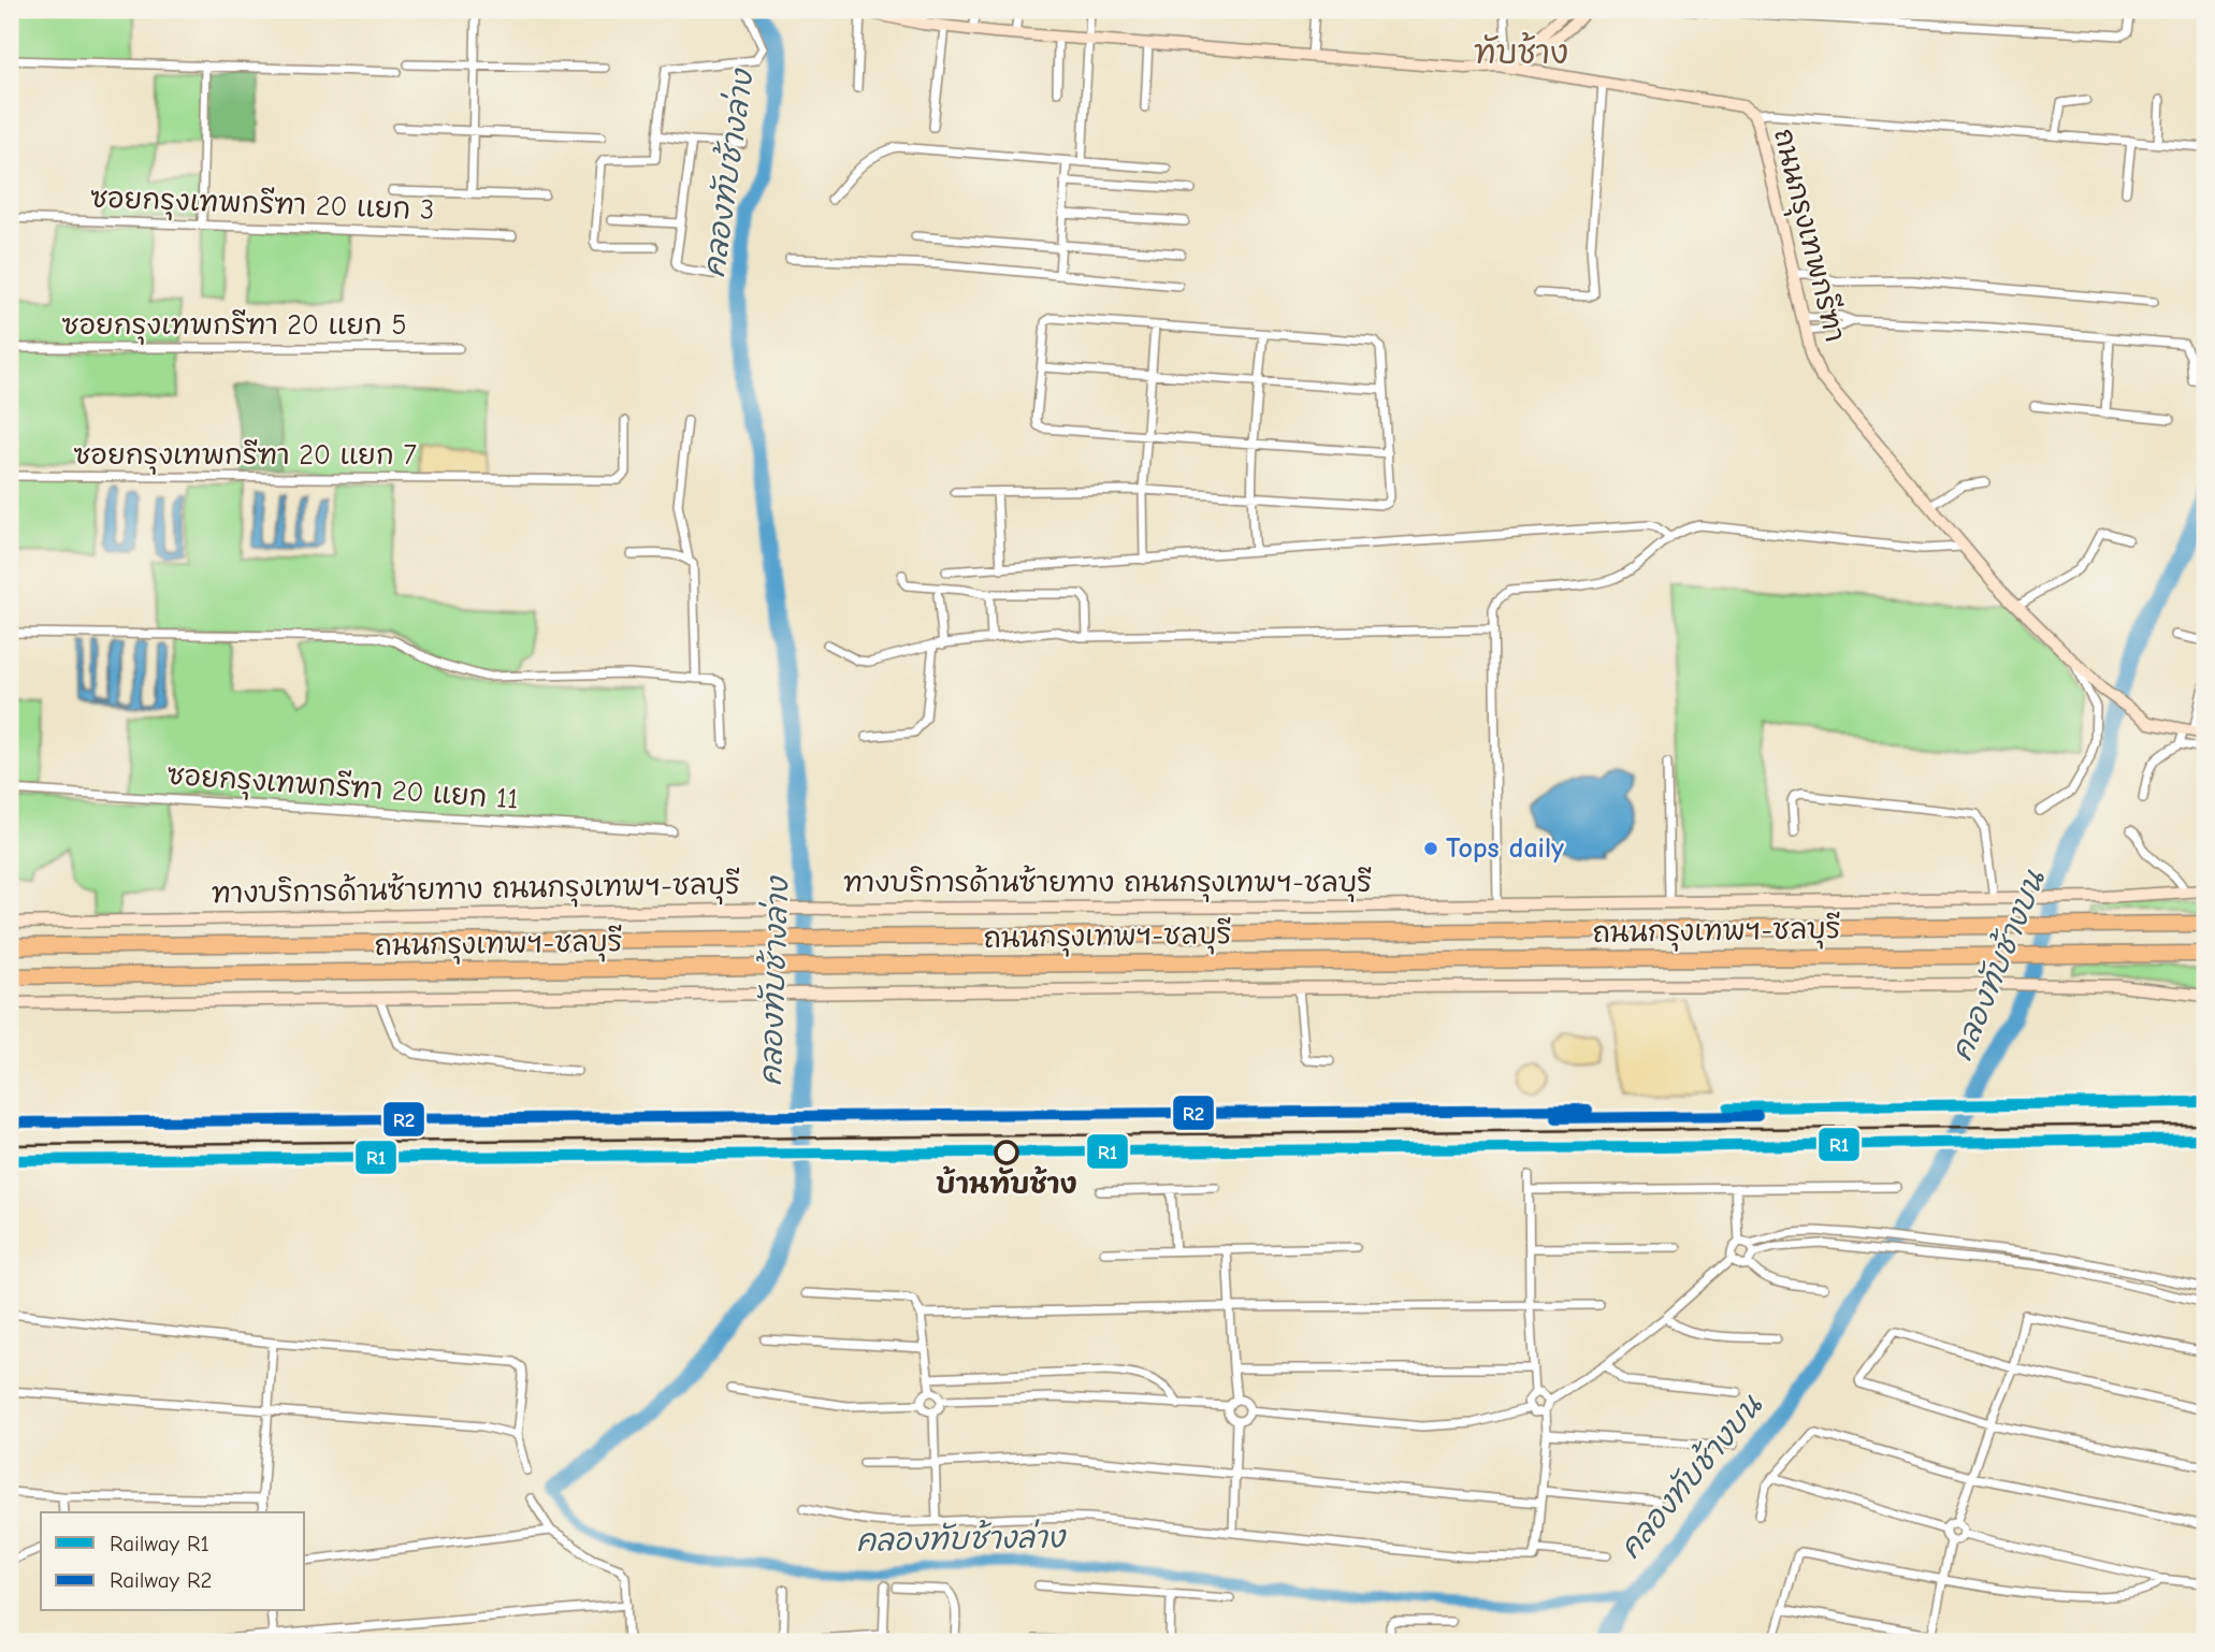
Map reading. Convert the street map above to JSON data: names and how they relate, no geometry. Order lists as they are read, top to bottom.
{
  "streets": {
    "highway": ["ถนนกรุงเทพฯ-ชลบุรี"],
    "main road": ["ถนนกรุงเทพกรีฑา", "ทางบริการด้านซ้ายทาง ถนนกรุงเทพฯ-ชลบุรี"],
    "street": [
      "ซอยกรุงเทพกรีฑา 20 แยก 3",
      "ซอยกรุงเทพกรีฑา 20 แยก 5",
      "ซอยกรุงเทพกรีฑา 20 แยก 7",
      "ซอยกรุงเทพกรีฑา 20 แยก 11"
    ]
  },
  "districts": ["ทับช้าง"],
  "water": ["คลองทับช้างล่าง", "คลองทับช้างบน"],
  "places": ["Tops daily", "บ้านทับช้าง"],
  "lines": ["rail line R1", "rail line R2"],
  "legend": ["Railway R1", "Railway R2"]
}
